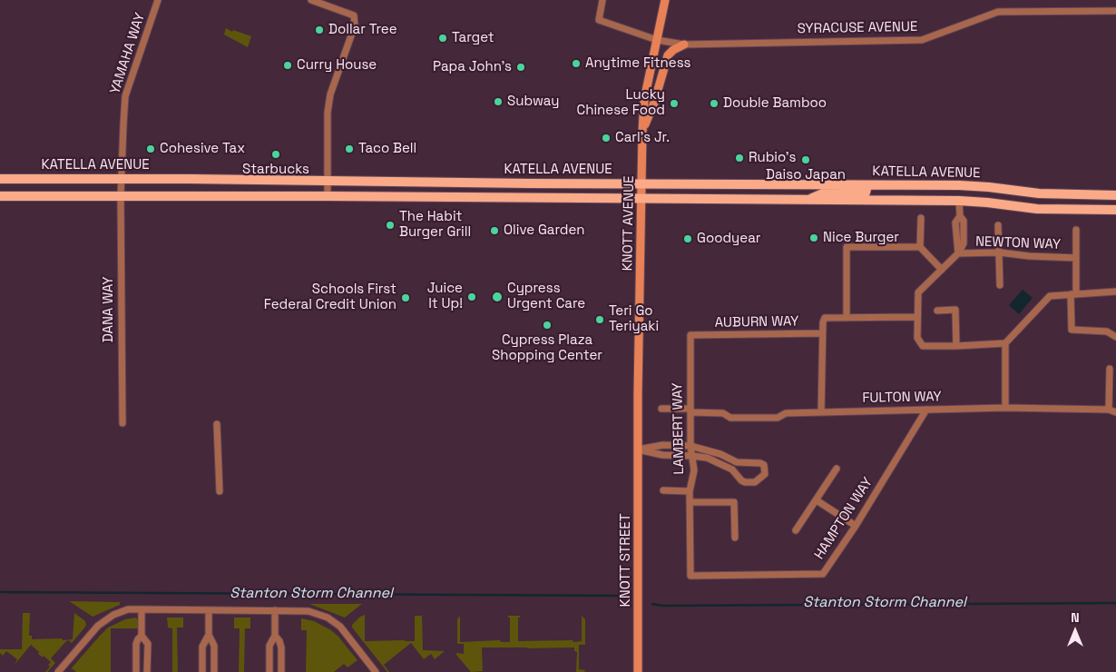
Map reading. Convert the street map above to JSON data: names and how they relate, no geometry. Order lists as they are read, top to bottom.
{
  "streets": {
    "main road": ["KATELLA AVENUE", "KNOTT AVENUE", "KNOTT STREET"],
    "street": [
      "SYRACUSE AVENUE",
      "YAMAHA WAY",
      "NEWTON WAY",
      "DANA WAY",
      "AUBURN WAY",
      "FULTON WAY",
      "LAMBERT WAY",
      "HAMPTON WAY"
    ]
  },
  "crossings": [
    ["SYRACUSE AVENUE", "KNOTT AVENUE"],
    ["YAMAHA WAY", "KATELLA AVENUE"],
    ["YAMAHA WAY", "DANA WAY"],
    ["KATELLA AVENUE", "KNOTT AVENUE"],
    ["KATELLA AVENUE", "DANA WAY"],
    ["KNOTT AVENUE", "KNOTT STREET"],
    ["AUBURN WAY", "LAMBERT WAY"],
    ["FULTON WAY", "LAMBERT WAY"],
    ["FULTON WAY", "HAMPTON WAY"],
    ["LAMBERT WAY", "HAMPTON WAY"]
  ],
  "water": ["Stanton Storm Channel"],
  "places": [
    "Dollar Tree",
    "Target",
    "Anytime Fitness",
    "Curry House",
    "Papa John's",
    "Subway",
    "Lucky Chinese Food",
    "Double Bamboo",
    "Carl's Jr.",
    "Cohesive Tax",
    "Taco Bell",
    "Starbucks",
    "Rubio's",
    "Daiso Japan",
    "The Habit Burger Grill",
    "Olive Garden",
    "Nice Burger",
    "Goodyear",
    "Juice It Up!",
    "Cypress Urgent Care",
    "Schools First Federal Credit Union",
    "Teri Go Teriyaki",
    "Cypress Plaza Shopping Center"
  ],
  "north": "top"
}
